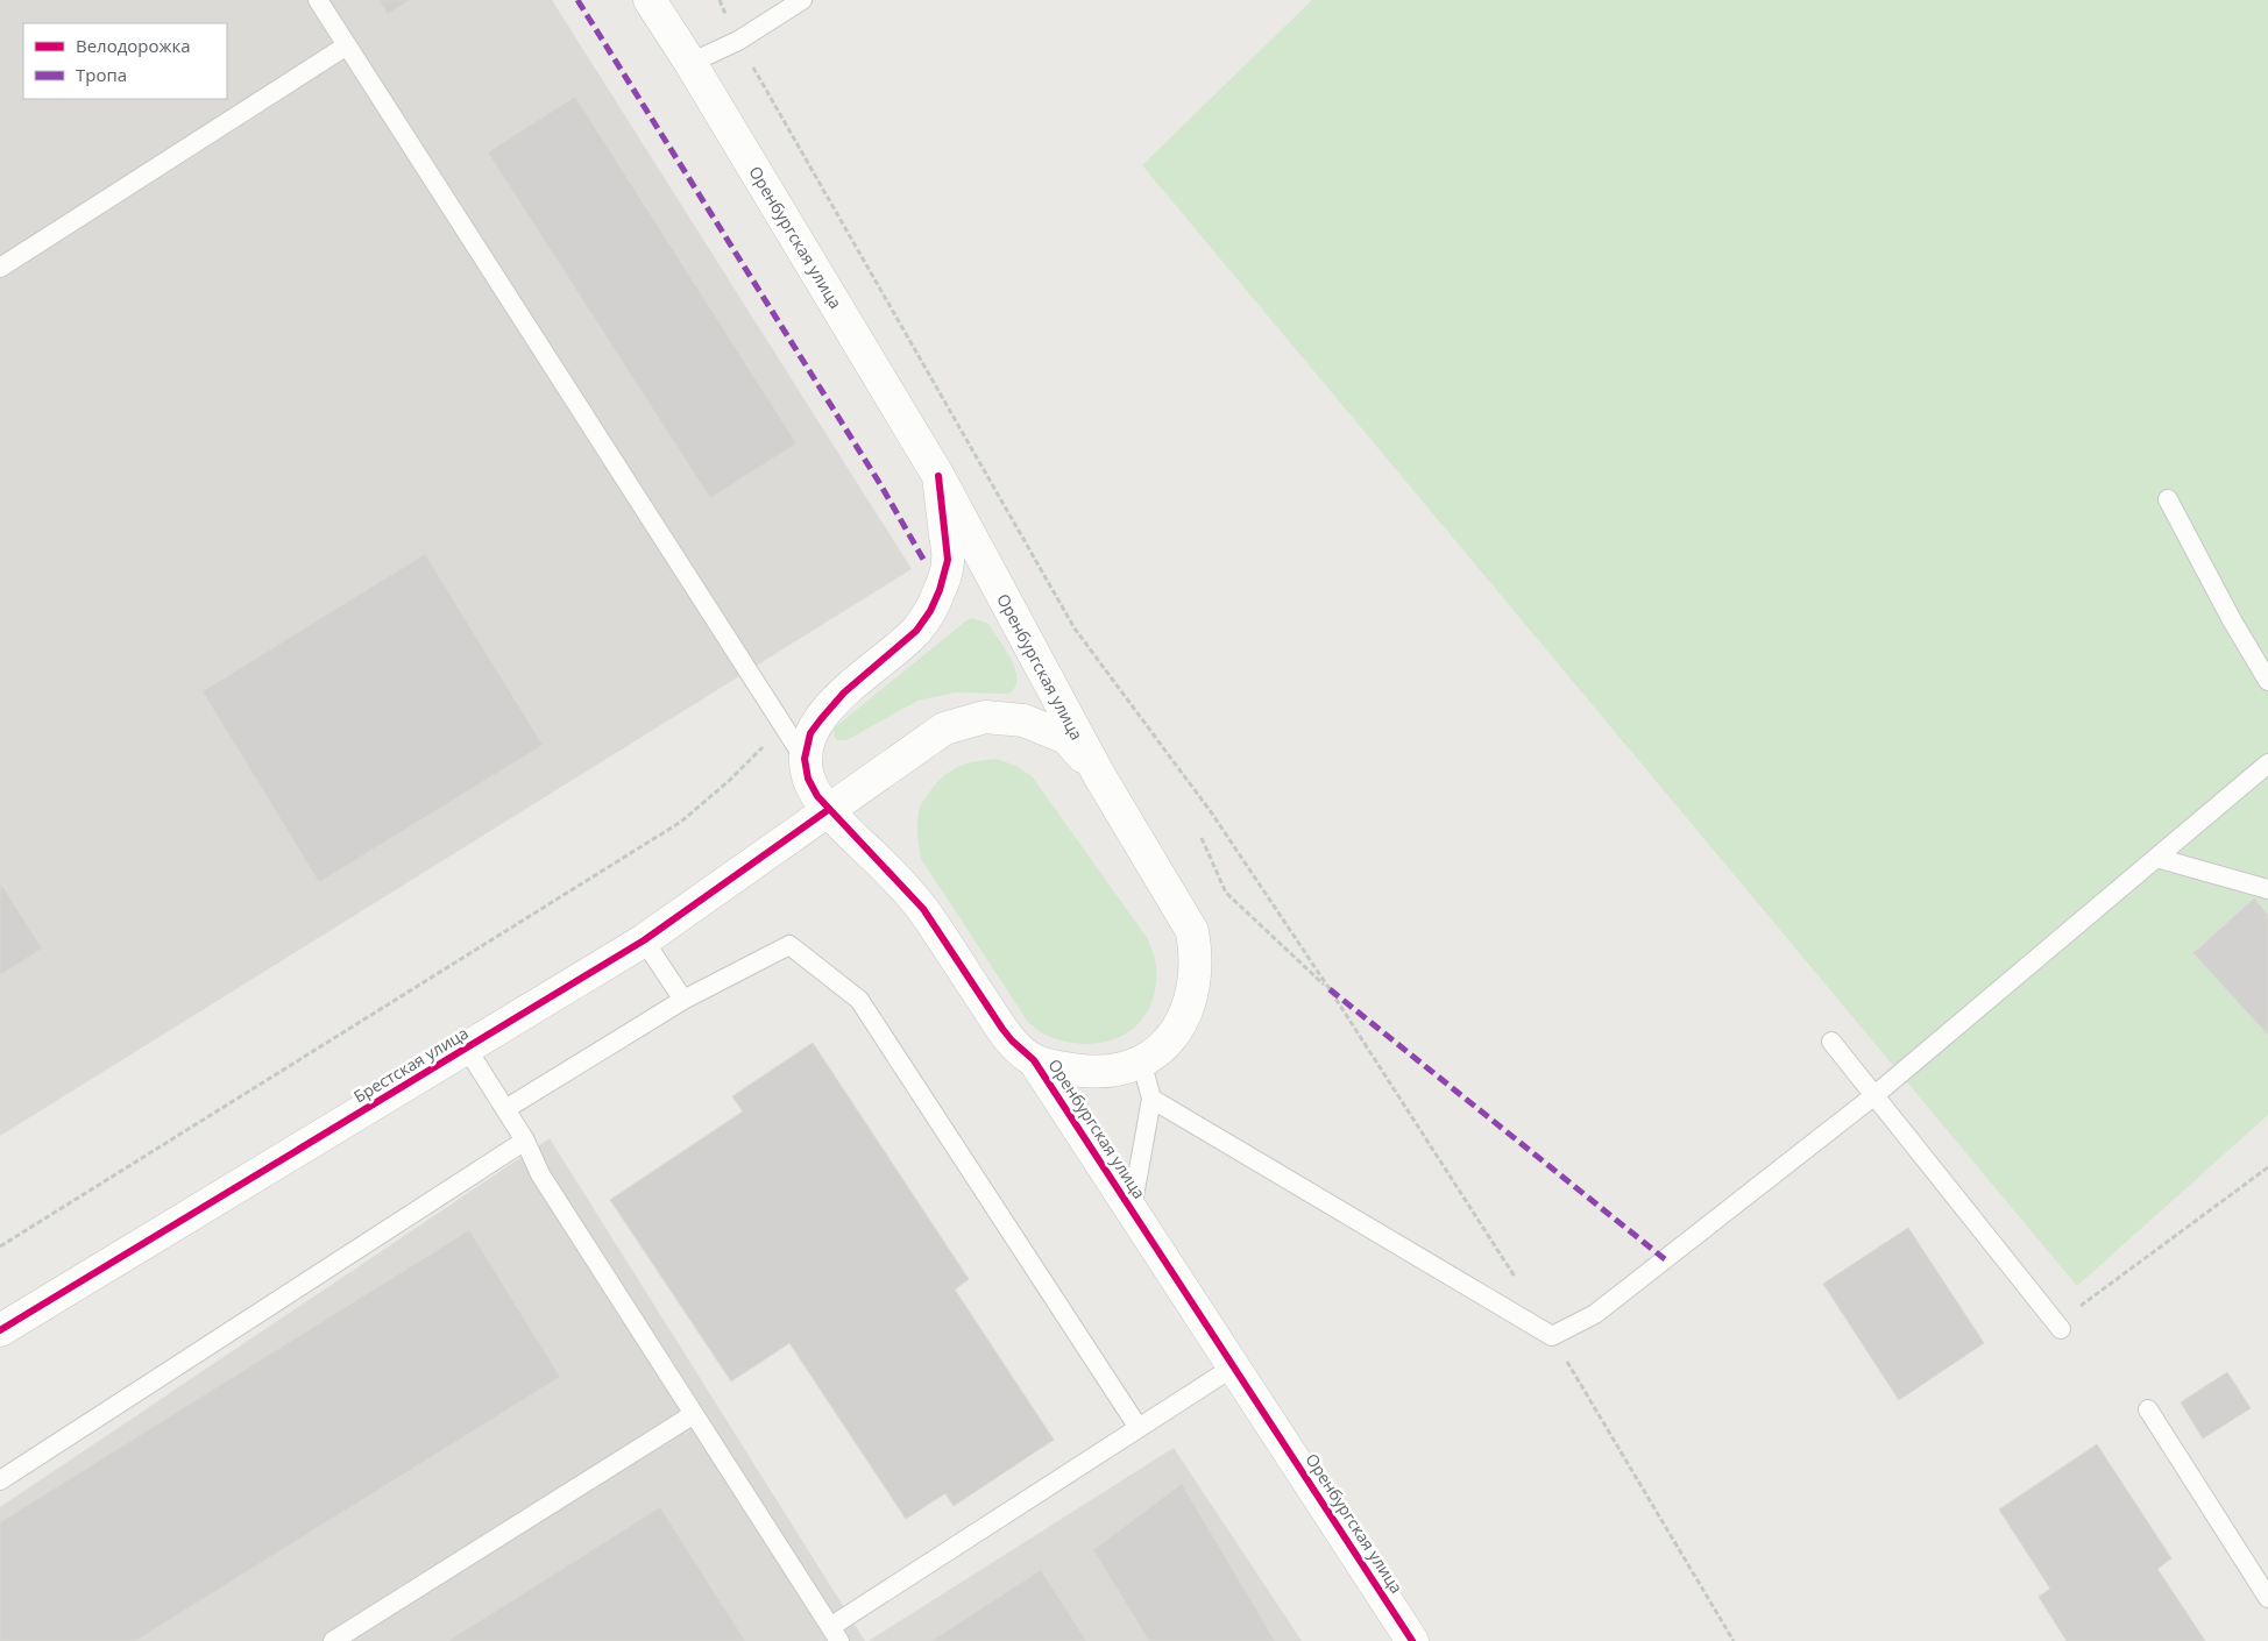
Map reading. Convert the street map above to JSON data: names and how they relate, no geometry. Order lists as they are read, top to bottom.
{
  "streets": {
    "street": ["Оренбургская улица", "Брестская улица"]
  },
  "crossings": [
    ["Оренбургская улица", "Брестская улица"]
  ],
  "legend": ["Велодорожка", "Тропа"]
}
